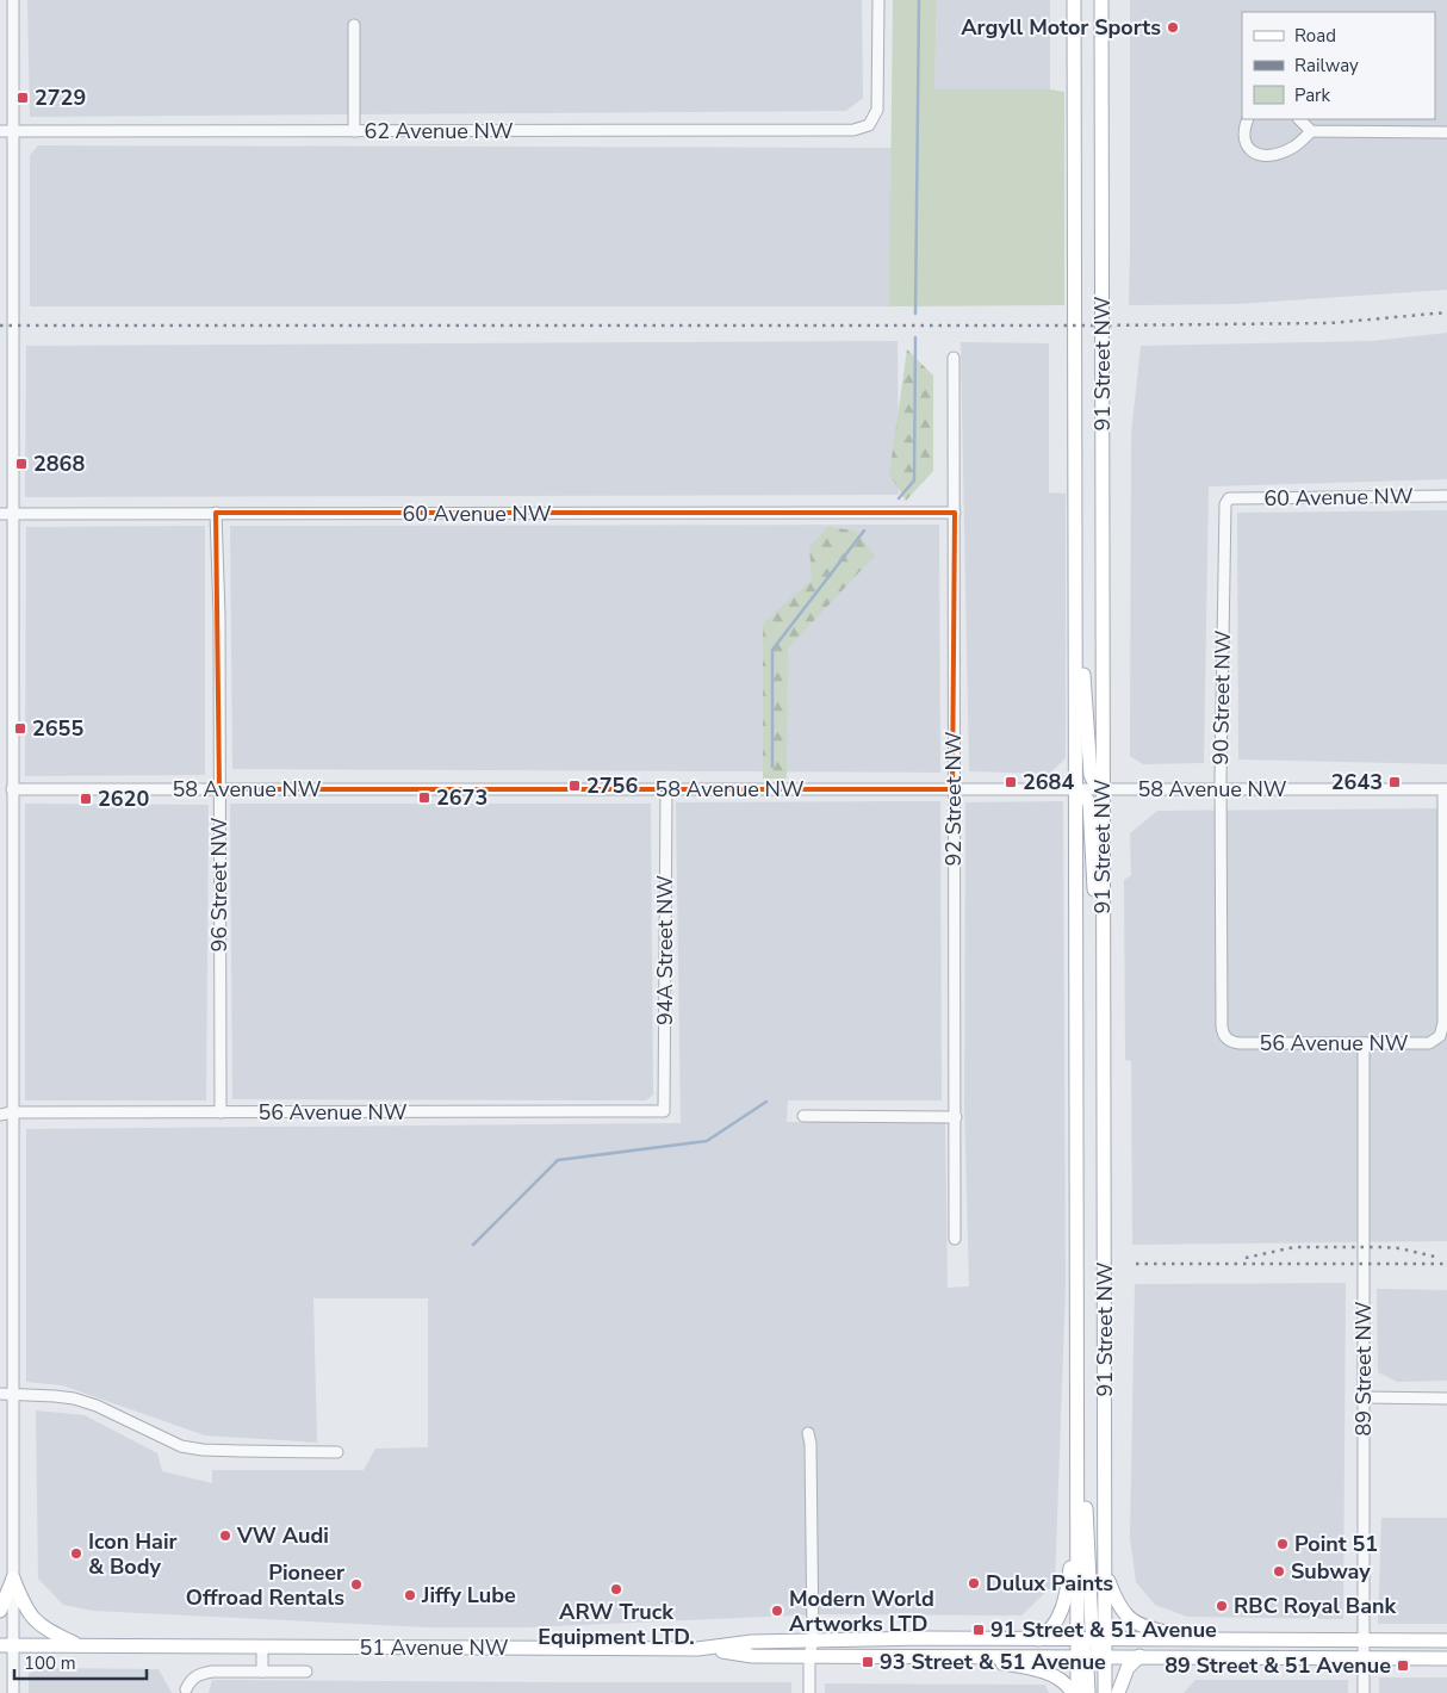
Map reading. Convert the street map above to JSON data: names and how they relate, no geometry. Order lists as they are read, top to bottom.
{
  "streets": {
    "main road": ["91 Street NW", "51 Avenue NW"],
    "street": [
      "62 Avenue NW",
      "60 Avenue NW",
      "90 Street NW",
      "58 Avenue NW",
      "92 Street NW",
      "96 Street NW",
      "94A Street NW",
      "56 Avenue NW",
      "89 Street NW"
    ]
  },
  "crossings": [
    ["91 Street NW", "58 Avenue NW"],
    ["91 Street NW", "51 Avenue NW"],
    ["60 Avenue NW", "90 Street NW"],
    ["60 Avenue NW", "92 Street NW"],
    ["60 Avenue NW", "96 Street NW"],
    ["90 Street NW", "58 Avenue NW"],
    ["90 Street NW", "56 Avenue NW"],
    ["58 Avenue NW", "92 Street NW"],
    ["58 Avenue NW", "96 Street NW"],
    ["58 Avenue NW", "94A Street NW"],
    ["58 Avenue NW", "56 Avenue NW"],
    ["96 Street NW", "56 Avenue NW"],
    ["94A Street NW", "56 Avenue NW"],
    ["56 Avenue NW", "89 Street NW"],
    ["89 Street NW", "51 Avenue NW"]
  ],
  "places": {
    "other": [
      "Argyll Motor Sports",
      "VW Audi",
      "Point 51",
      "Icon Hair & Body",
      "Subway",
      "Dulux Paints",
      "Pioneer Offroad Rentals",
      "ARW Truck Equipment LTD.",
      "Jiffy Lube",
      "RBC Royal Bank",
      "Modern World Artworks LTD"
    ],
    "transit": [
      "2729",
      "2868",
      "2655",
      "2684",
      "2643",
      "2756",
      "2673",
      "2620",
      "91 Street & 51 Avenue",
      "93 Street & 51 Avenue",
      "89 Street & 51 Avenue"
    ]
  },
  "legend": ["Road", "Railway", "Park"],
  "scale_bar": "100 m"
}
